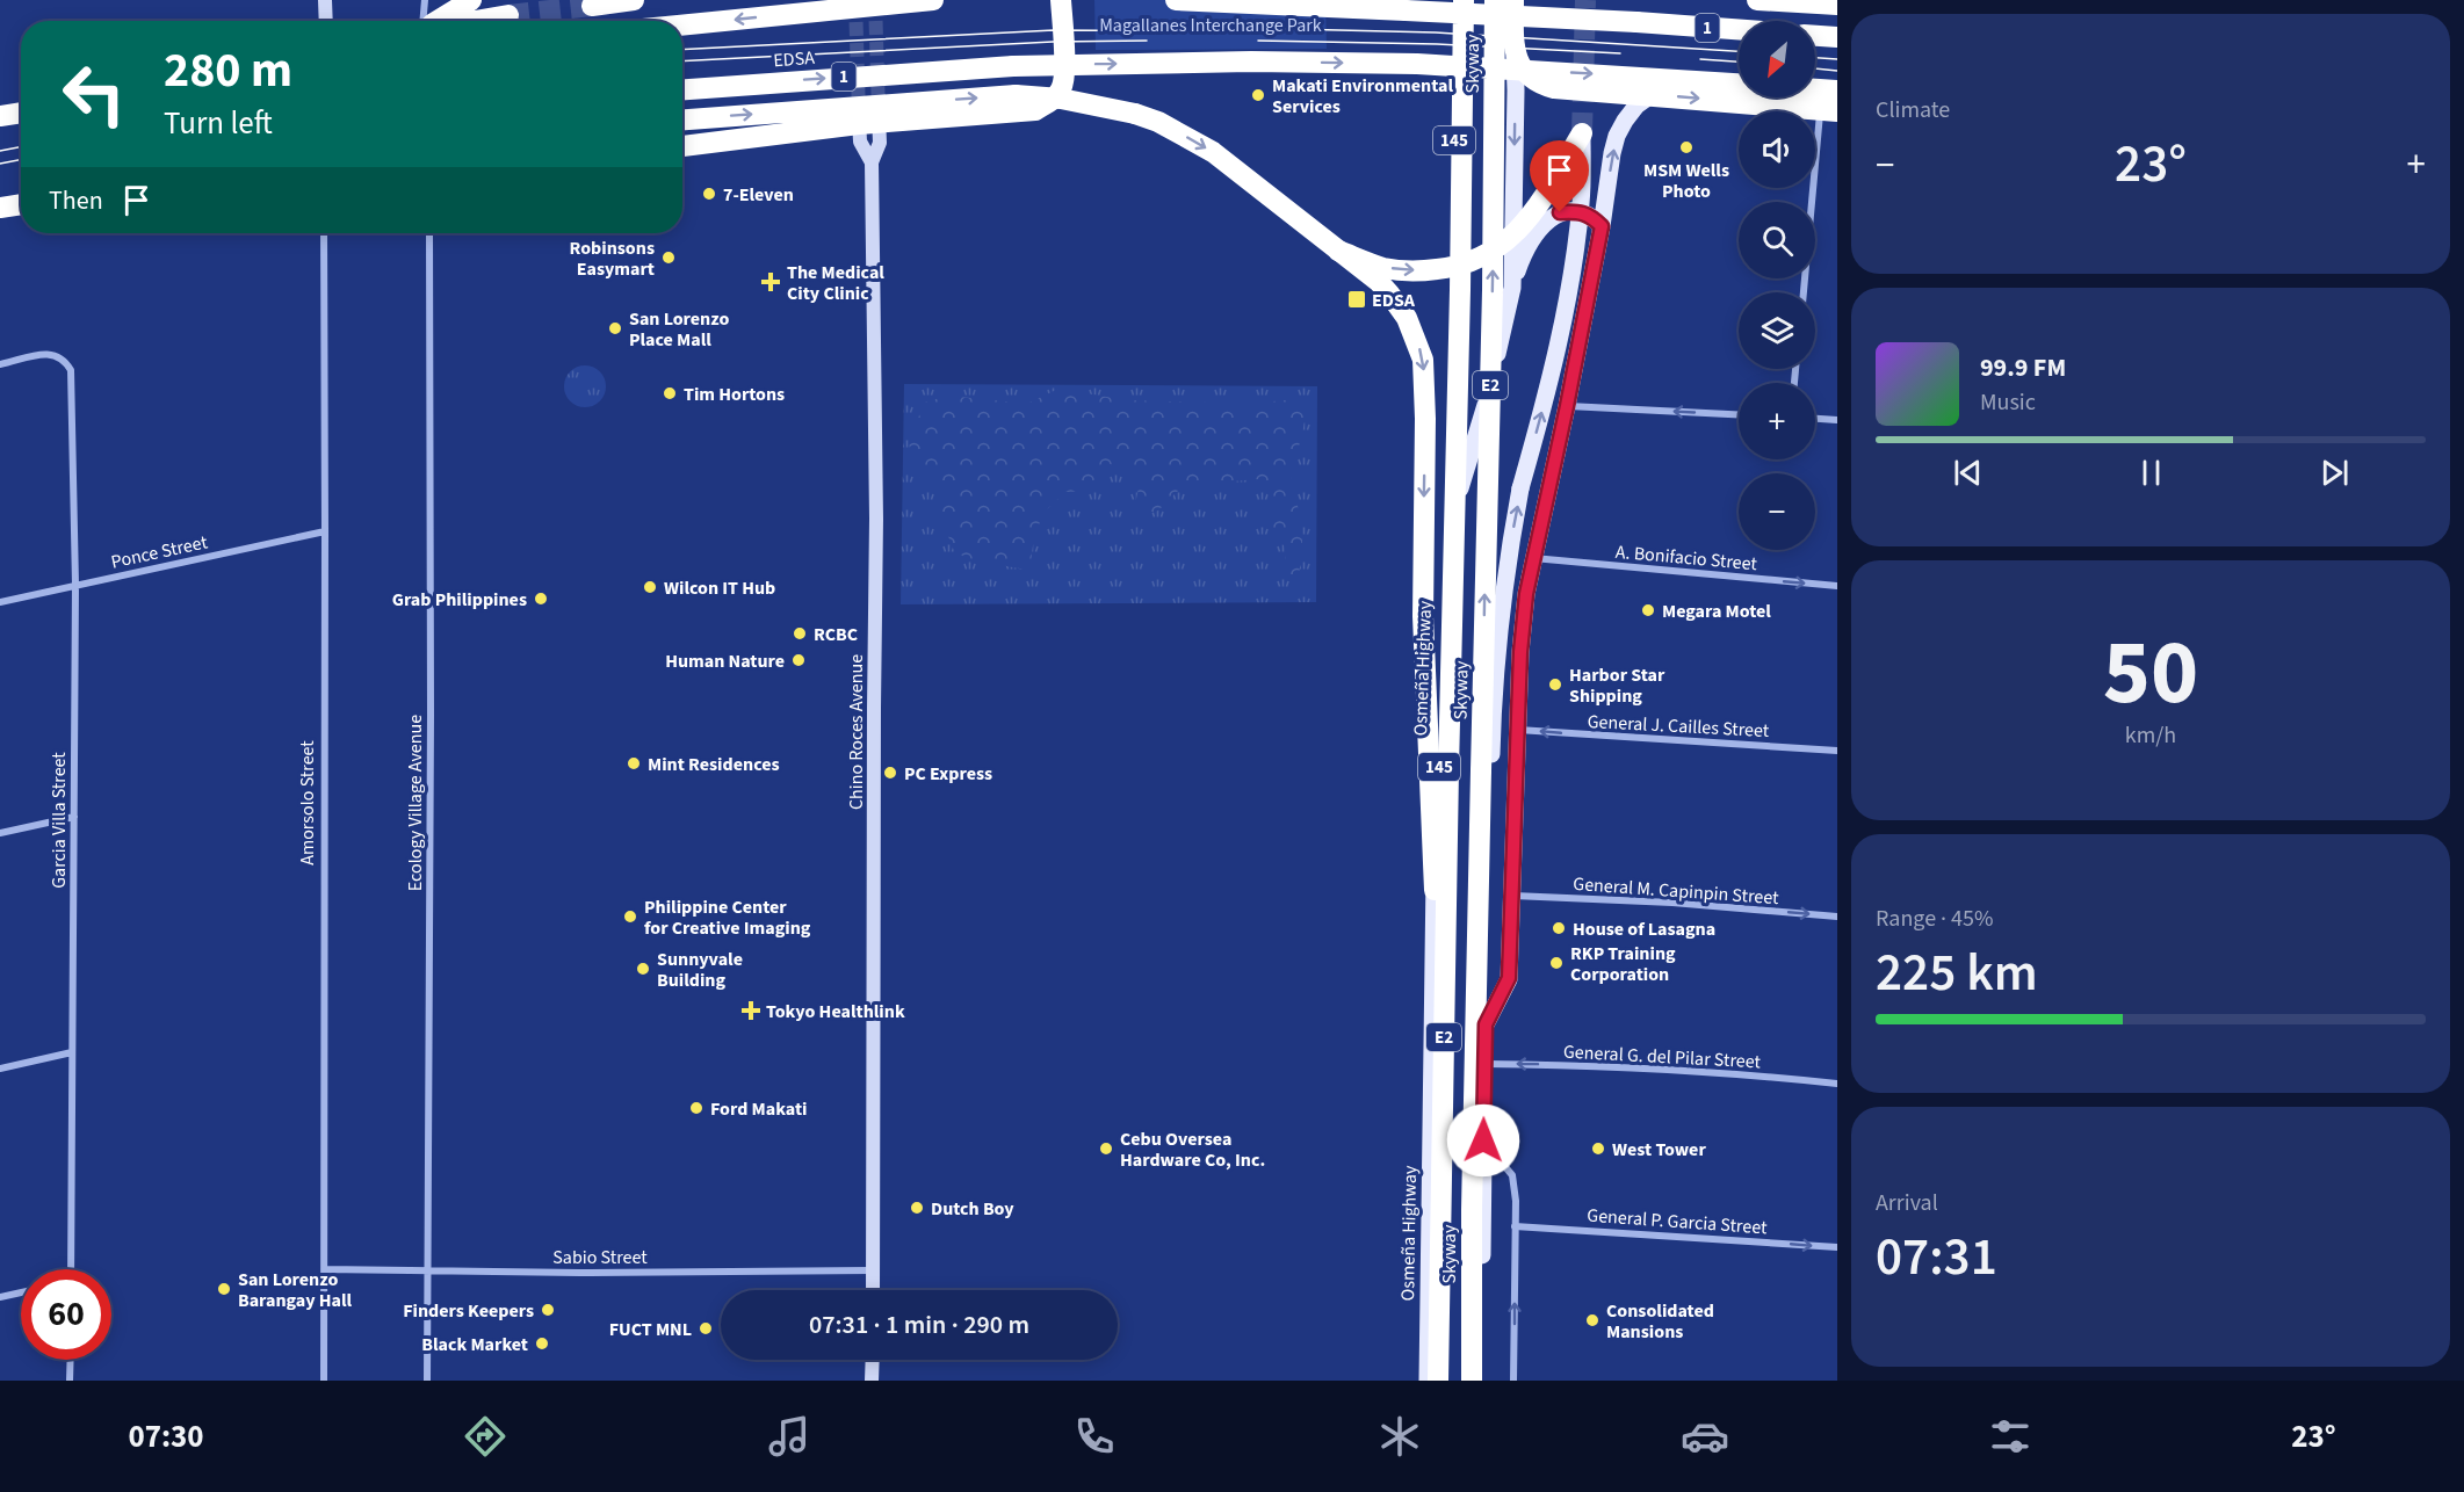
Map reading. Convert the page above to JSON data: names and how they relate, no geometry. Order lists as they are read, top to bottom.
{
  "streets": {
    "highway": [
      "1",
      "EDSA",
      "Skyway",
      "E2"
    ],
    "main road": ["145", "Osmeña Highway", "Chino Roces Avenue"],
    "street": [
      "Ponce Street",
      "A. Bonifacio Street",
      "General J. Cailles Street",
      "Amorsolo Street",
      "Ecology Village Avenue",
      "Garcia Villa Street",
      "General M. Capinpin Street",
      "General G. del Pilar Street",
      "General P. Garcia Street",
      "Sabio Street"
    ]
  },
  "crossings": [
    ["1", "Osmeña Highway"],
    ["Ponce Street", "Amorsolo Street"],
    ["Ponce Street", "Garcia Villa Street"],
    ["Chino Roces Avenue", "Sabio Street"],
    ["Amorsolo Street", "Sabio Street"],
    ["Ecology Village Avenue", "Sabio Street"]
  ],
  "one_way": [
    "A. Bonifacio Street",
    "General J. Cailles Street",
    "General M. Capinpin Street",
    "General G. del Pilar Street",
    "General P. Garcia Street"
  ],
  "parks": ["Magallanes Interchange Park"],
  "places": {
    "other": [
      "Makati Environmental Services",
      "MSM Wells Photo",
      "7-Eleven",
      "Robinsons Easymart",
      "San Lorenzo Place Mall",
      "Tim Hortons",
      "Wilcon IT Hub",
      "Grab Philippines",
      "Megara Motel",
      "RCBC",
      "Human Nature",
      "Harbor Star Shipping",
      "Mint Residences",
      "PC Express",
      "Philippine Center for Creative Imaging",
      "House of Lasagna",
      "RKP Training Corporation",
      "Sunnyvale Building",
      "Ford Makati",
      "Cebu Oversea Hardware Co, Inc.",
      "West Tower",
      "Dutch Boy",
      "San Lorenzo Barangay Hall",
      "Finders Keepers",
      "Consolidated Mansions",
      "FUCT MNL",
      "Black Market"
    ],
    "health": ["The Medical City Clinic", "Tokyo Healthlink"],
    "transit": ["EDSA"]
  },
  "north": "bottom left",
  "page": {
    "tile": [
      "Climate",
      ["50", "km/h"],
      ["Range · 45%", "225 km"],
      ["Arrival", "07:31"]
    ],
    "map_buttons": ["+", "−"],
    "turn": ["280 m", "Turn left"],
    "heat": ["−", "23°", "+"],
    "then": "Then",
    "song": ["99.9 FM", "Music"],
    "limit": "60",
    "trip": "07:31 · 1 min · 290 m",
    "tabs": ["07:30", "23°"]
  }
}
